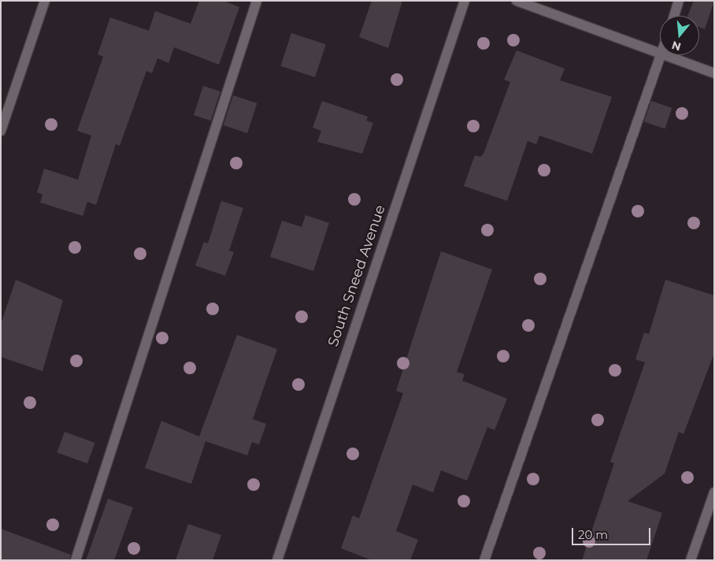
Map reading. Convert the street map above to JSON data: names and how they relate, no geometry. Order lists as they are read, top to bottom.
{
  "streets": {
    "street": ["South Sneed Avenue"]
  },
  "scale_bar": "20 m",
  "north": "bottom"
}
